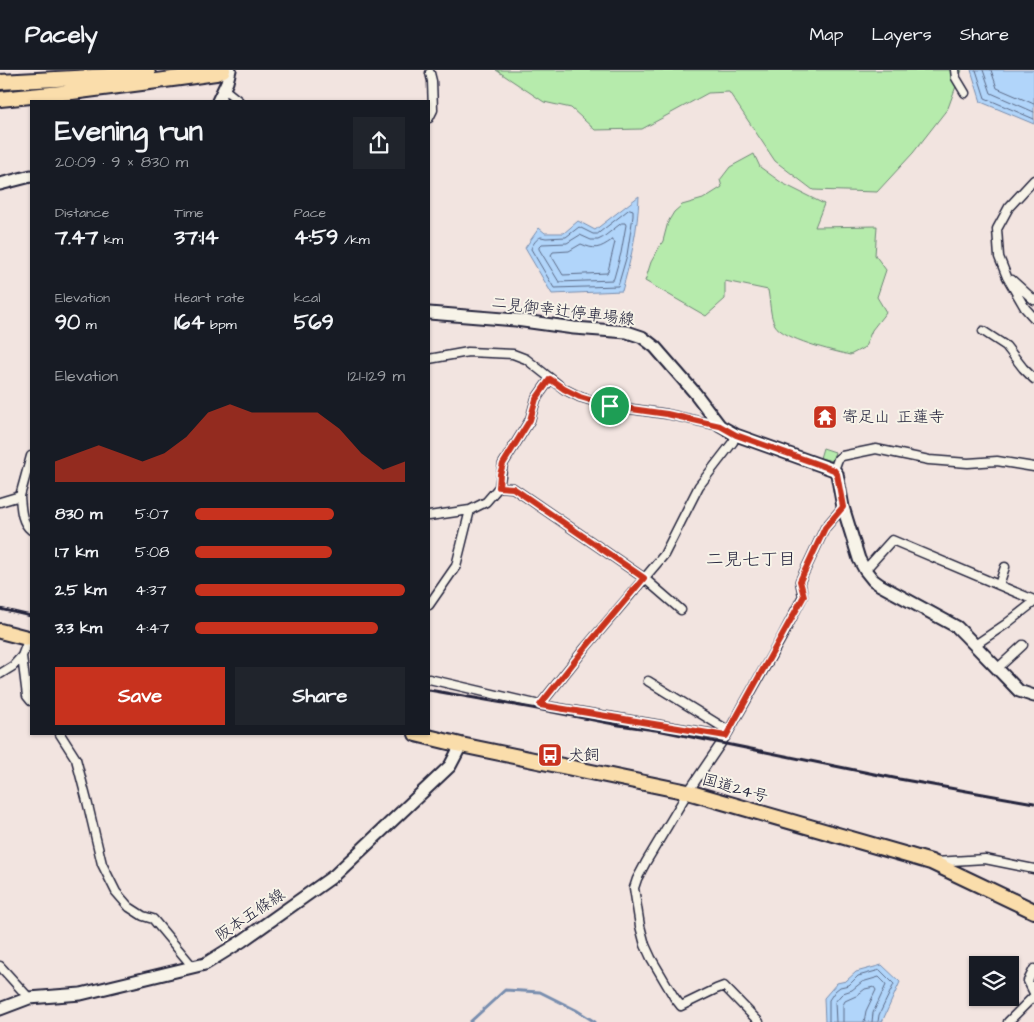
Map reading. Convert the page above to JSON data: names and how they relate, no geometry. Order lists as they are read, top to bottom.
{
  "streets": {
    "highway": ["国道24号"],
    "main road": ["二見御幸辻停車場線", "阪本五條線"]
  },
  "crossings": [
    ["国道24号", "阪本五條線"]
  ],
  "districts": ["二見七丁目"],
  "places": {
    "temple": ["寄足山 正蓮寺"],
    "bus stop": ["犬飼"]
  },
  "page": {
    "header": "Pacely",
    "nav": ["Map", "Layers", "Share"],
    "heading": ["Evening run", "20:09 · 9 × 830 m"],
    "stats": [
      ["Distance", "7.47 km"],
      ["Time", "37:14"],
      ["Pace", "4:59 /km"],
      ["Elevation", "90 m"],
      ["Heart rate", "164 bpm"],
      ["kcal", "569"]
    ],
    "chart": ["Elevation", "121–129 m"],
    "list": [
      {
        "name": "830 m",
        "note": "5:07"
      },
      {
        "name": "1.7 km",
        "note": "5:08"
      },
      {
        "name": "2.5 km",
        "note": "4:37"
      },
      {
        "name": "3.3 km",
        "note": "4:47"
      }
    ],
    "buttons": ["Save", "Share"]
  }
}
